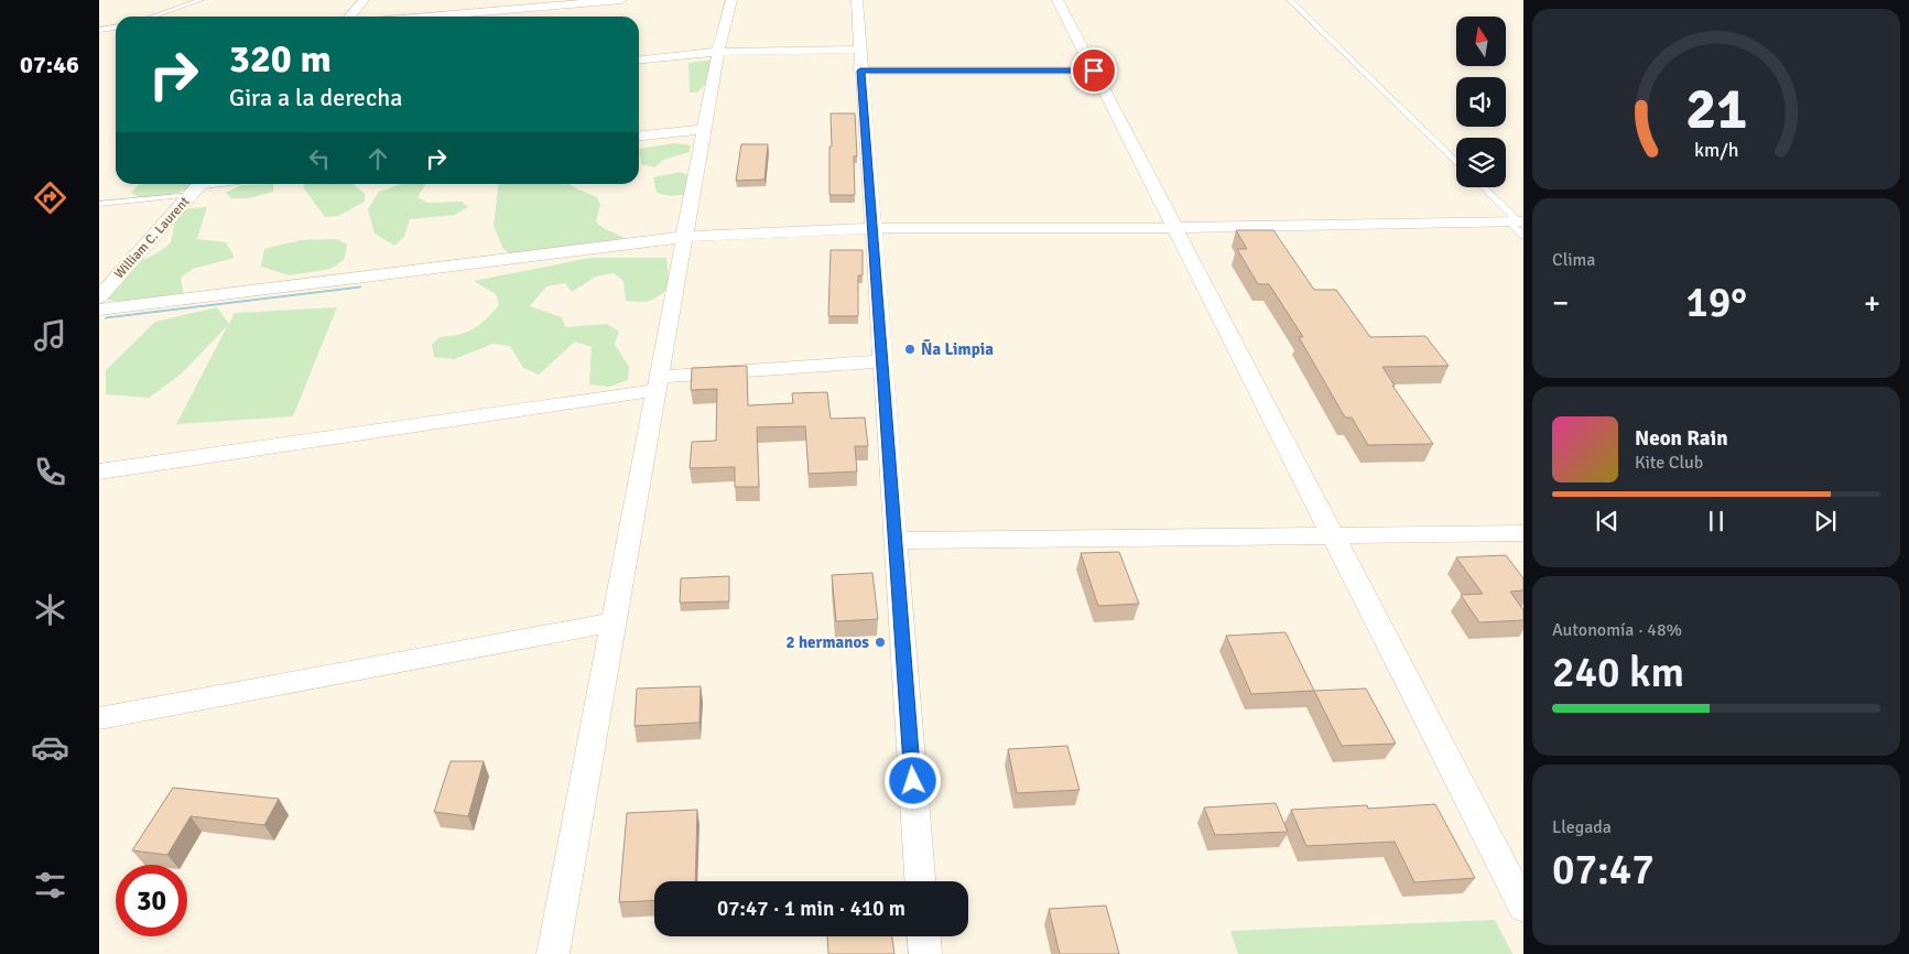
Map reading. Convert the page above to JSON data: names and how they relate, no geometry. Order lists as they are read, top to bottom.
{
  "streets": {
    "street": ["William C. Laurent"]
  },
  "places": ["Ña Limpia", "2 hermanos"],
  "north": "top",
  "page": {
    "tabs": "07:46",
    "turn": ["320 m", "Gira a la derecha"],
    "tile": [
      "Clima",
      ["Autonomía · 48%", "240 km"],
      ["Llegada", "07:47"]
    ],
    "heat": ["−", "19°", "+"],
    "song": ["Neon Rain", "Kite Club"],
    "limit": "30",
    "trip": "07:47 · 1 min · 410 m",
    "gauge": ["21", "km/h"]
  }
}
